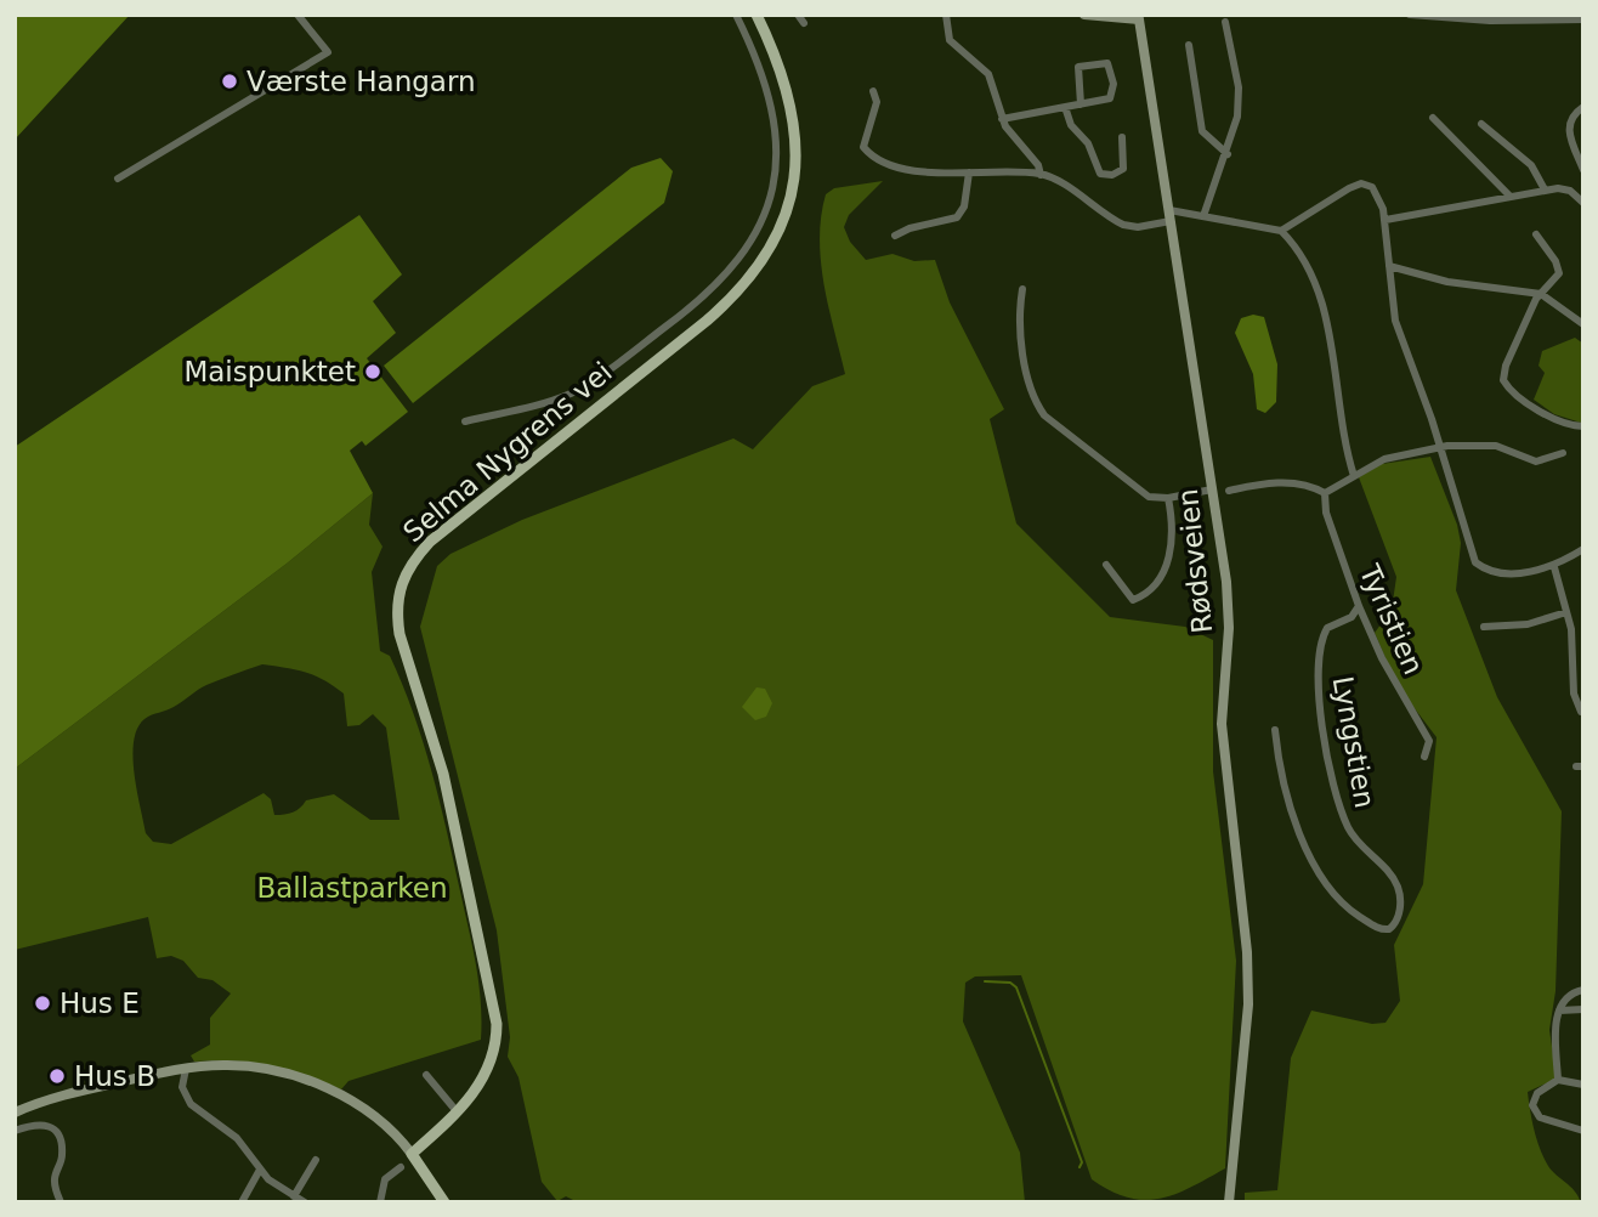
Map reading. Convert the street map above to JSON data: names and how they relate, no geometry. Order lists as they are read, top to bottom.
{
  "streets": {
    "main road": ["Selma Nygrens vei"],
    "street": ["Rødsveien", "Tyristien", "Lyngstien"]
  },
  "crossings": [
    ["Tyristien", "Lyngstien"]
  ],
  "parks": ["Ballastparken"],
  "places": [
    "Værste Hangarn",
    "Maispunktet",
    "Hus E",
    "Hus B"
  ]
}
